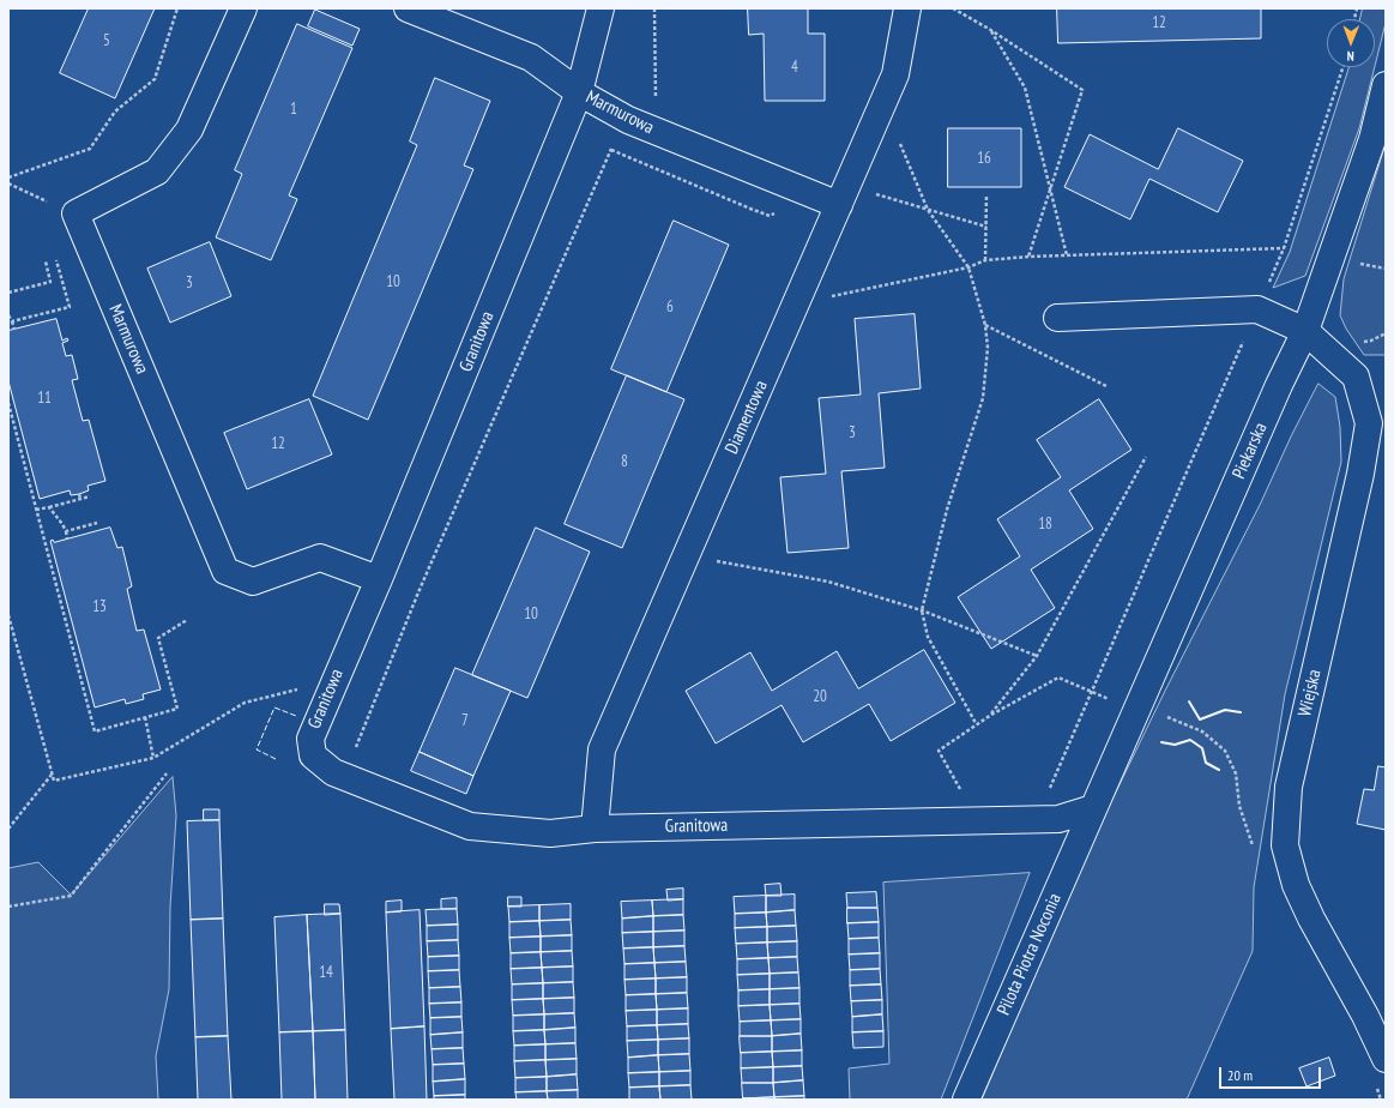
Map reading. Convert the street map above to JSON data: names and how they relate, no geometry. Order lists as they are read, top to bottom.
{
  "streets": {
    "street": [
      "Marmurowa",
      "Granitowa",
      "Diamentowa",
      "Piekarska",
      "Wiejska",
      "Pilota Piotra Noconia"
    ]
  },
  "crossings": [
    ["Marmurowa", "Granitowa"],
    ["Marmurowa", "Diamentowa"],
    ["Granitowa", "Diamentowa"],
    ["Granitowa", "Piekarska"],
    ["Granitowa", "Pilota Piotra Noconia"],
    ["Piekarska", "Wiejska"],
    ["Piekarska", "Pilota Piotra Noconia"]
  ],
  "house_numbers": [
    "12",
    "5",
    "4",
    "1",
    "16",
    "10",
    "3",
    "6",
    "11",
    "3",
    "12",
    "8",
    "18",
    "13",
    "10",
    "20",
    "7",
    "14"
  ],
  "scale_bar": "20 m",
  "north": "bottom"
}
